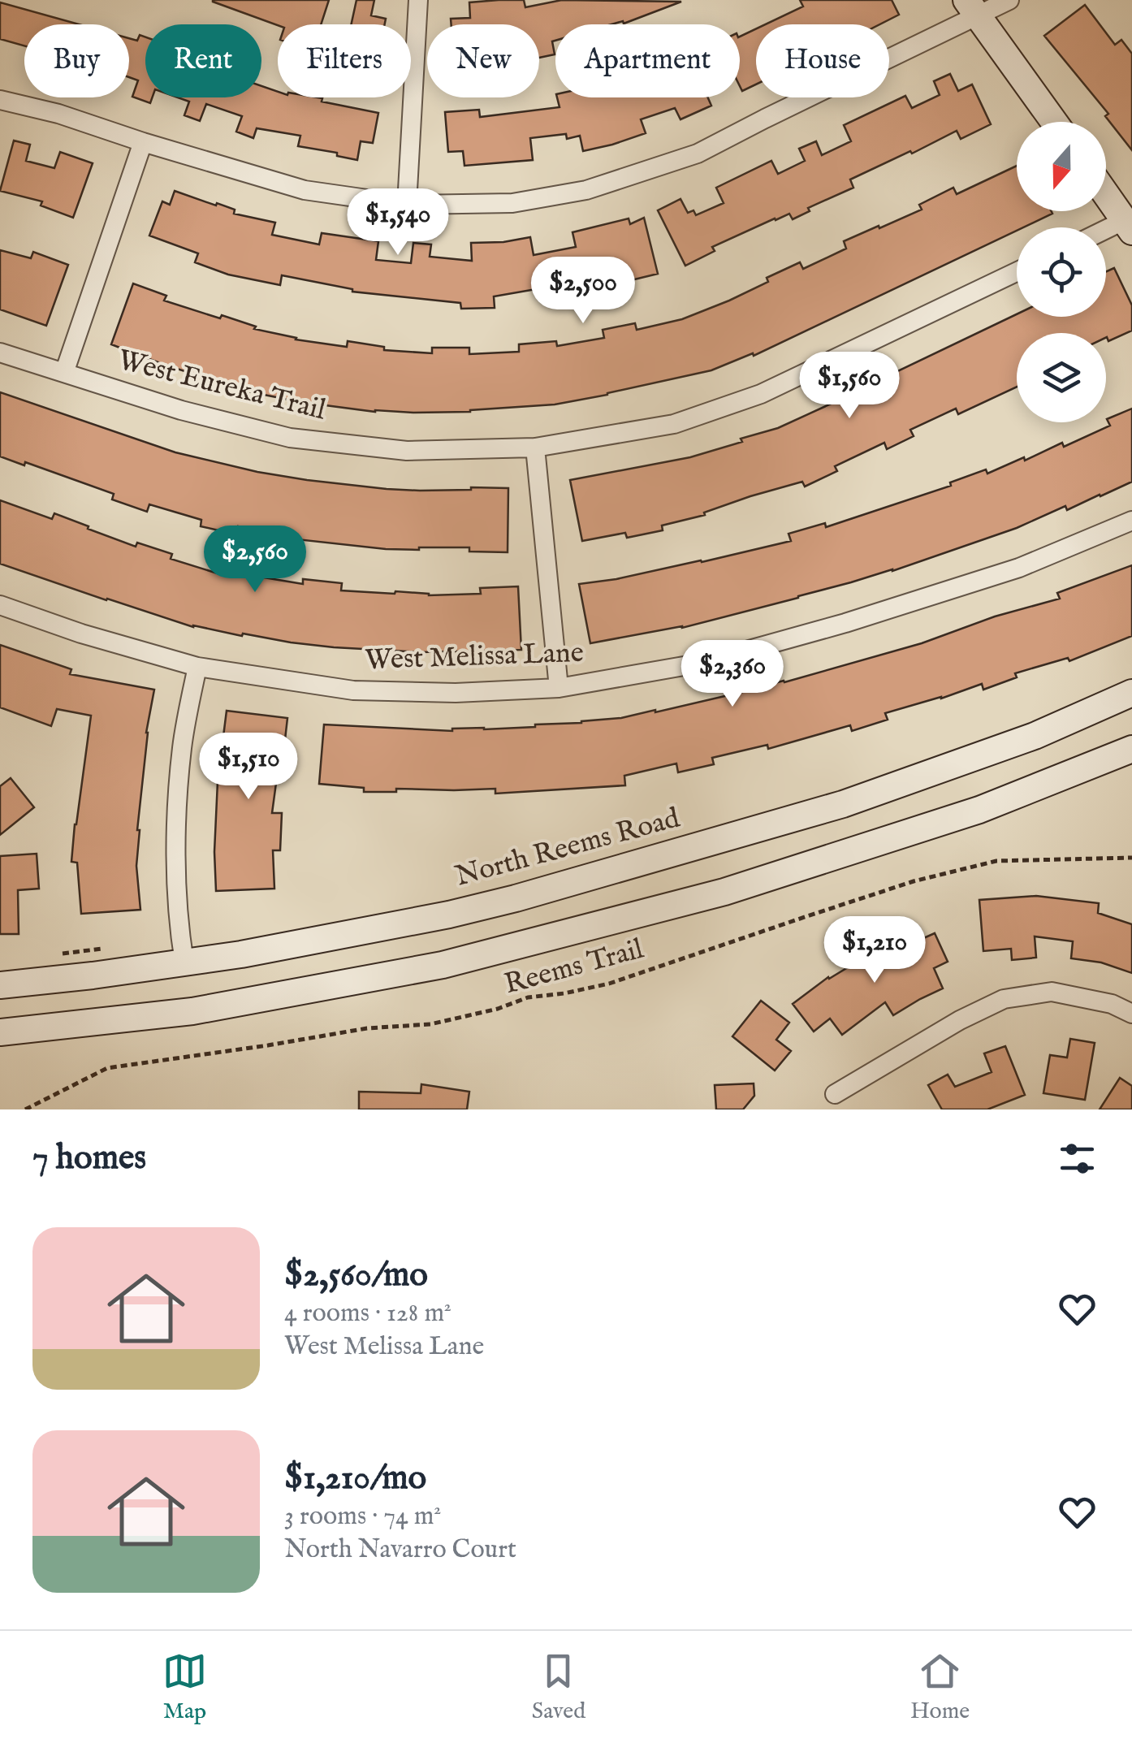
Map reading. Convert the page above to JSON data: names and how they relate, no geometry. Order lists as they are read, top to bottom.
{
  "streets": {
    "main road": ["North Reems Road"],
    "street": ["West Eureka Trail", "West Melissa Lane"],
    "path": ["Reems Trail"]
  },
  "north": "bottom",
  "page": {
    "chip": [
      "Buy",
      "Rent",
      "Filters",
      "New",
      "Apartment",
      "House"
    ],
    "price": [
      "$1,540",
      "$2,500",
      "$1,560",
      "$2,560",
      "$2,360",
      "$1,510",
      "$1,210"
    ],
    "heading": "7 homes",
    "list": [
      {
        "name": "$2,560/mo",
        "note": "4 rooms · 128 m² · West Melissa Lane"
      },
      {
        "name": "$1,210/mo",
        "note": "3 rooms · 74 m² · North Navarro Court"
      }
    ],
    "tabs": ["Map", "Saved", "Home"]
  }
}
